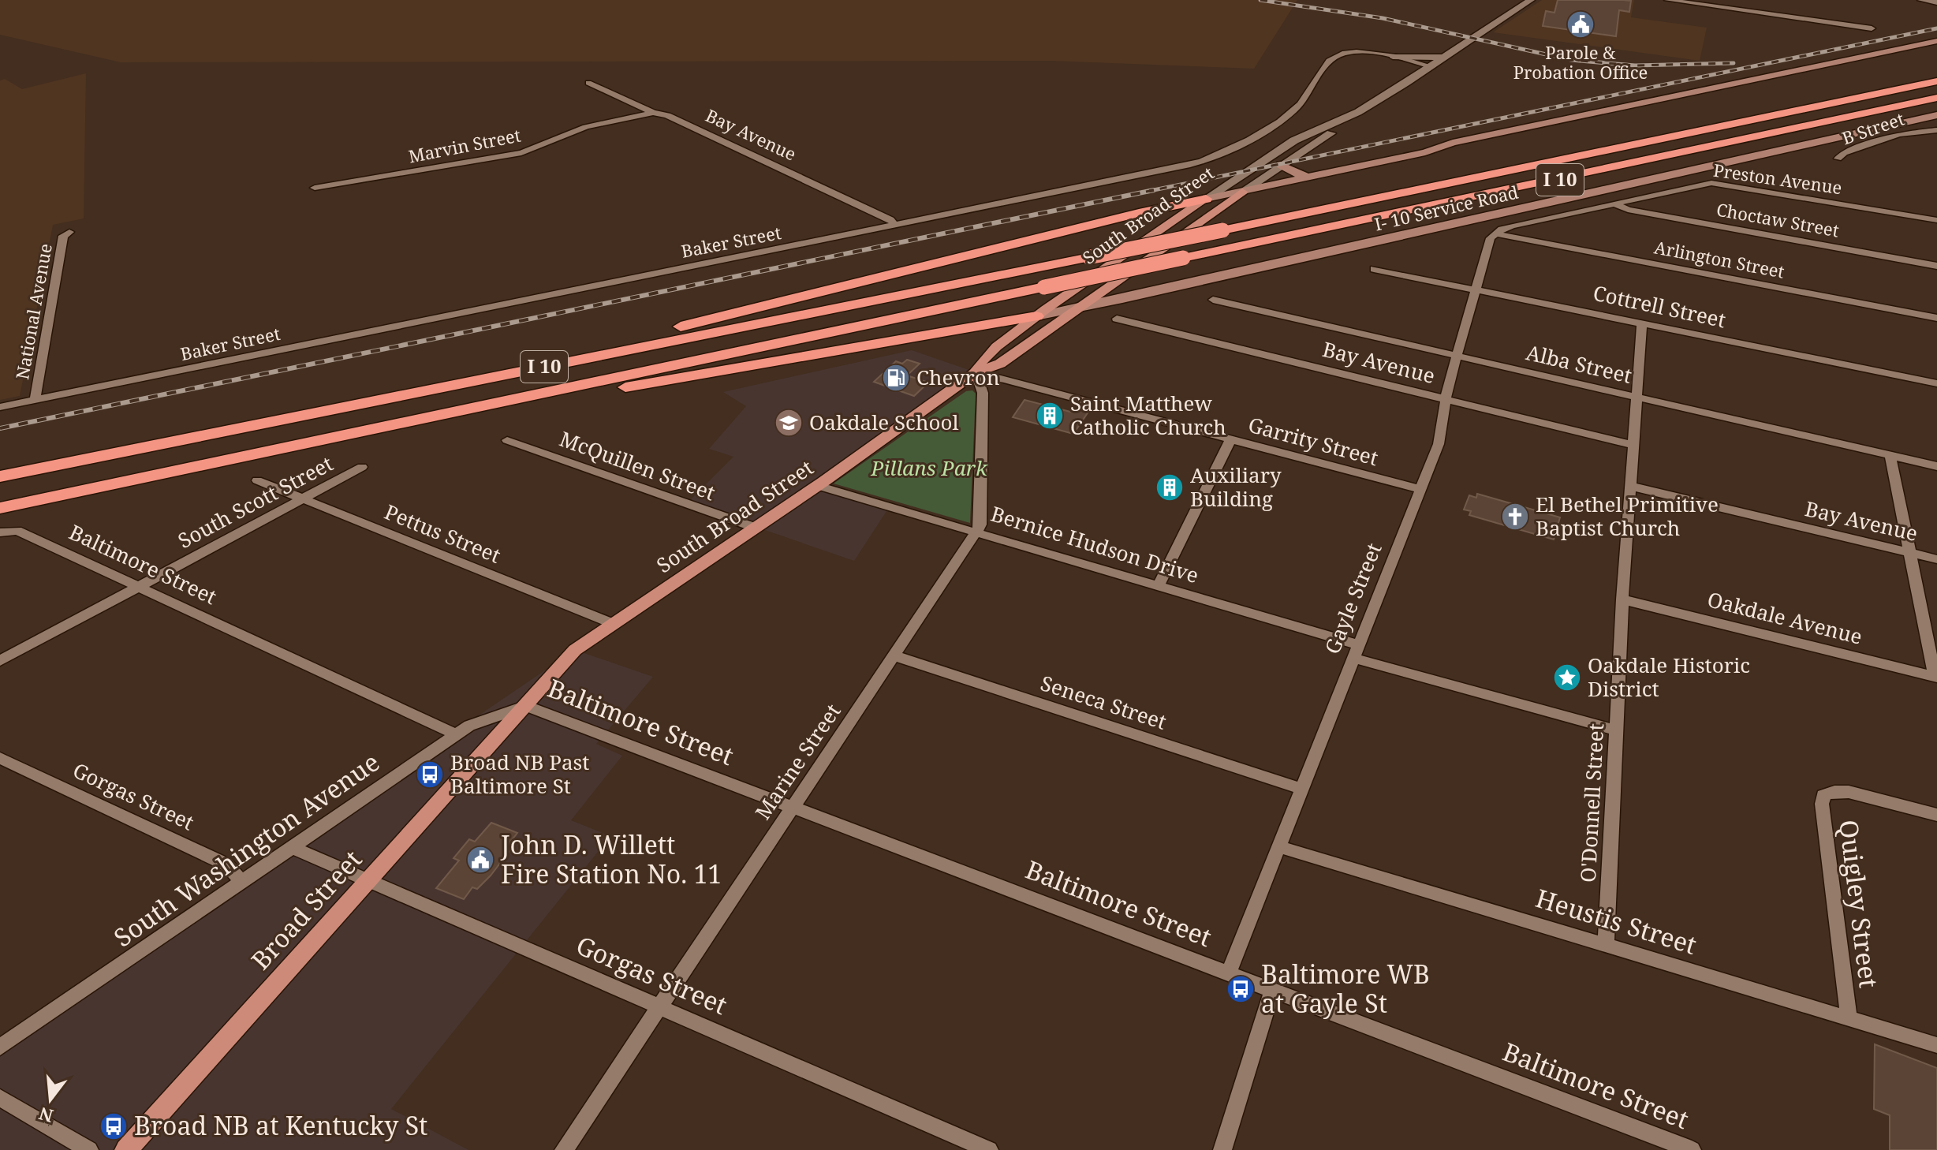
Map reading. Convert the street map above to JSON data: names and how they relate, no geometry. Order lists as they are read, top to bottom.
{
  "streets": {
    "highway": ["I 10"],
    "main road": ["I- 10 Service Road", "South Broad Street", "Broad Street"],
    "street": [
      "B Street",
      "Bay Avenue",
      "Marvin Street",
      "Preston Avenue",
      "Choctaw Street",
      "Baker Street",
      "Arlington Street",
      "Cottrell Street",
      "National Avenue",
      "Alba Street",
      "Garrity Street",
      "McQuillen Street",
      "South Scott Street",
      "Pettus Street",
      "Bernice Hudson Drive",
      "Baltimore Street",
      "Gayle Street",
      "Oakdale Avenue",
      "Seneca Street",
      "Marine Street",
      "Gorgas Street",
      "O'Donnell Street",
      "South Washington Avenue",
      "Quigley Street",
      "Heustis Street"
    ]
  },
  "crossings": [
    ["Bay Avenue", "Marvin Street"],
    ["Bay Avenue", "Baker Street"],
    ["Bay Avenue", "Gayle Street"],
    ["Bay Avenue", "O'Donnell Street"],
    ["Preston Avenue", "Choctaw Street"],
    ["Preston Avenue", "Arlington Street"],
    ["Preston Avenue", "Gayle Street"],
    ["I- 10 Service Road", "South Broad Street"],
    ["South Broad Street", "Baker Street"],
    ["South Broad Street", "Garrity Street"],
    ["South Broad Street", "McQuillen Street"],
    ["South Broad Street", "Pettus Street"],
    ["South Broad Street", "Bernice Hudson Drive"],
    ["South Broad Street", "Baltimore Street"],
    ["South Broad Street", "Marine Street"],
    ["South Broad Street", "South Washington Avenue"],
    ["South Broad Street", "Broad Street"],
    ["Baker Street", "National Avenue"],
    ["Arlington Street", "Gayle Street"],
    ["Cottrell Street", "Gayle Street"],
    ["Cottrell Street", "O'Donnell Street"],
    ["Alba Street", "Gayle Street"],
    ["Alba Street", "O'Donnell Street"],
    ["Garrity Street", "Gayle Street"],
    ["Garrity Street", "Marine Street"],
    ["South Scott Street", "Pettus Street"],
    ["South Scott Street", "Baltimore Street"],
    ["Bernice Hudson Drive", "Gayle Street"],
    ["Bernice Hudson Drive", "Marine Street"],
    ["Bernice Hudson Drive", "O'Donnell Street"],
    ["Baltimore Street", "Gayle Street"],
    ["Baltimore Street", "Marine Street"],
    ["Baltimore Street", "South Washington Avenue"],
    ["Baltimore Street", "Broad Street"],
    ["Gayle Street", "Seneca Street"],
    ["Gayle Street", "Heustis Street"],
    ["Oakdale Avenue", "O'Donnell Street"],
    ["Seneca Street", "Marine Street"],
    ["Marine Street", "Gorgas Street"],
    ["Gorgas Street", "South Washington Avenue"],
    ["Gorgas Street", "Broad Street"],
    ["O'Donnell Street", "Heustis Street"],
    ["South Washington Avenue", "Broad Street"],
    ["Quigley Street", "Heustis Street"]
  ],
  "parks": ["Pillans Park"],
  "places": {
    "public building": ["Parole & Probation Office", "John D. Willett Fire Station No. 11"],
    "fuel station": ["Chevron"],
    "building": ["Saint Matthew Catholic Church", "Auxiliary Building"],
    "school or university": ["Oakdale School"],
    "church": ["El Bethel Primitive Baptist Church"],
    "place": ["Oakdale Historic District"],
    "bus stop": ["Broad NB Past Baltimore St", "Baltimore WB at Gayle St", "Broad NB at Kentucky St"]
  },
  "north": "bottom"
}
